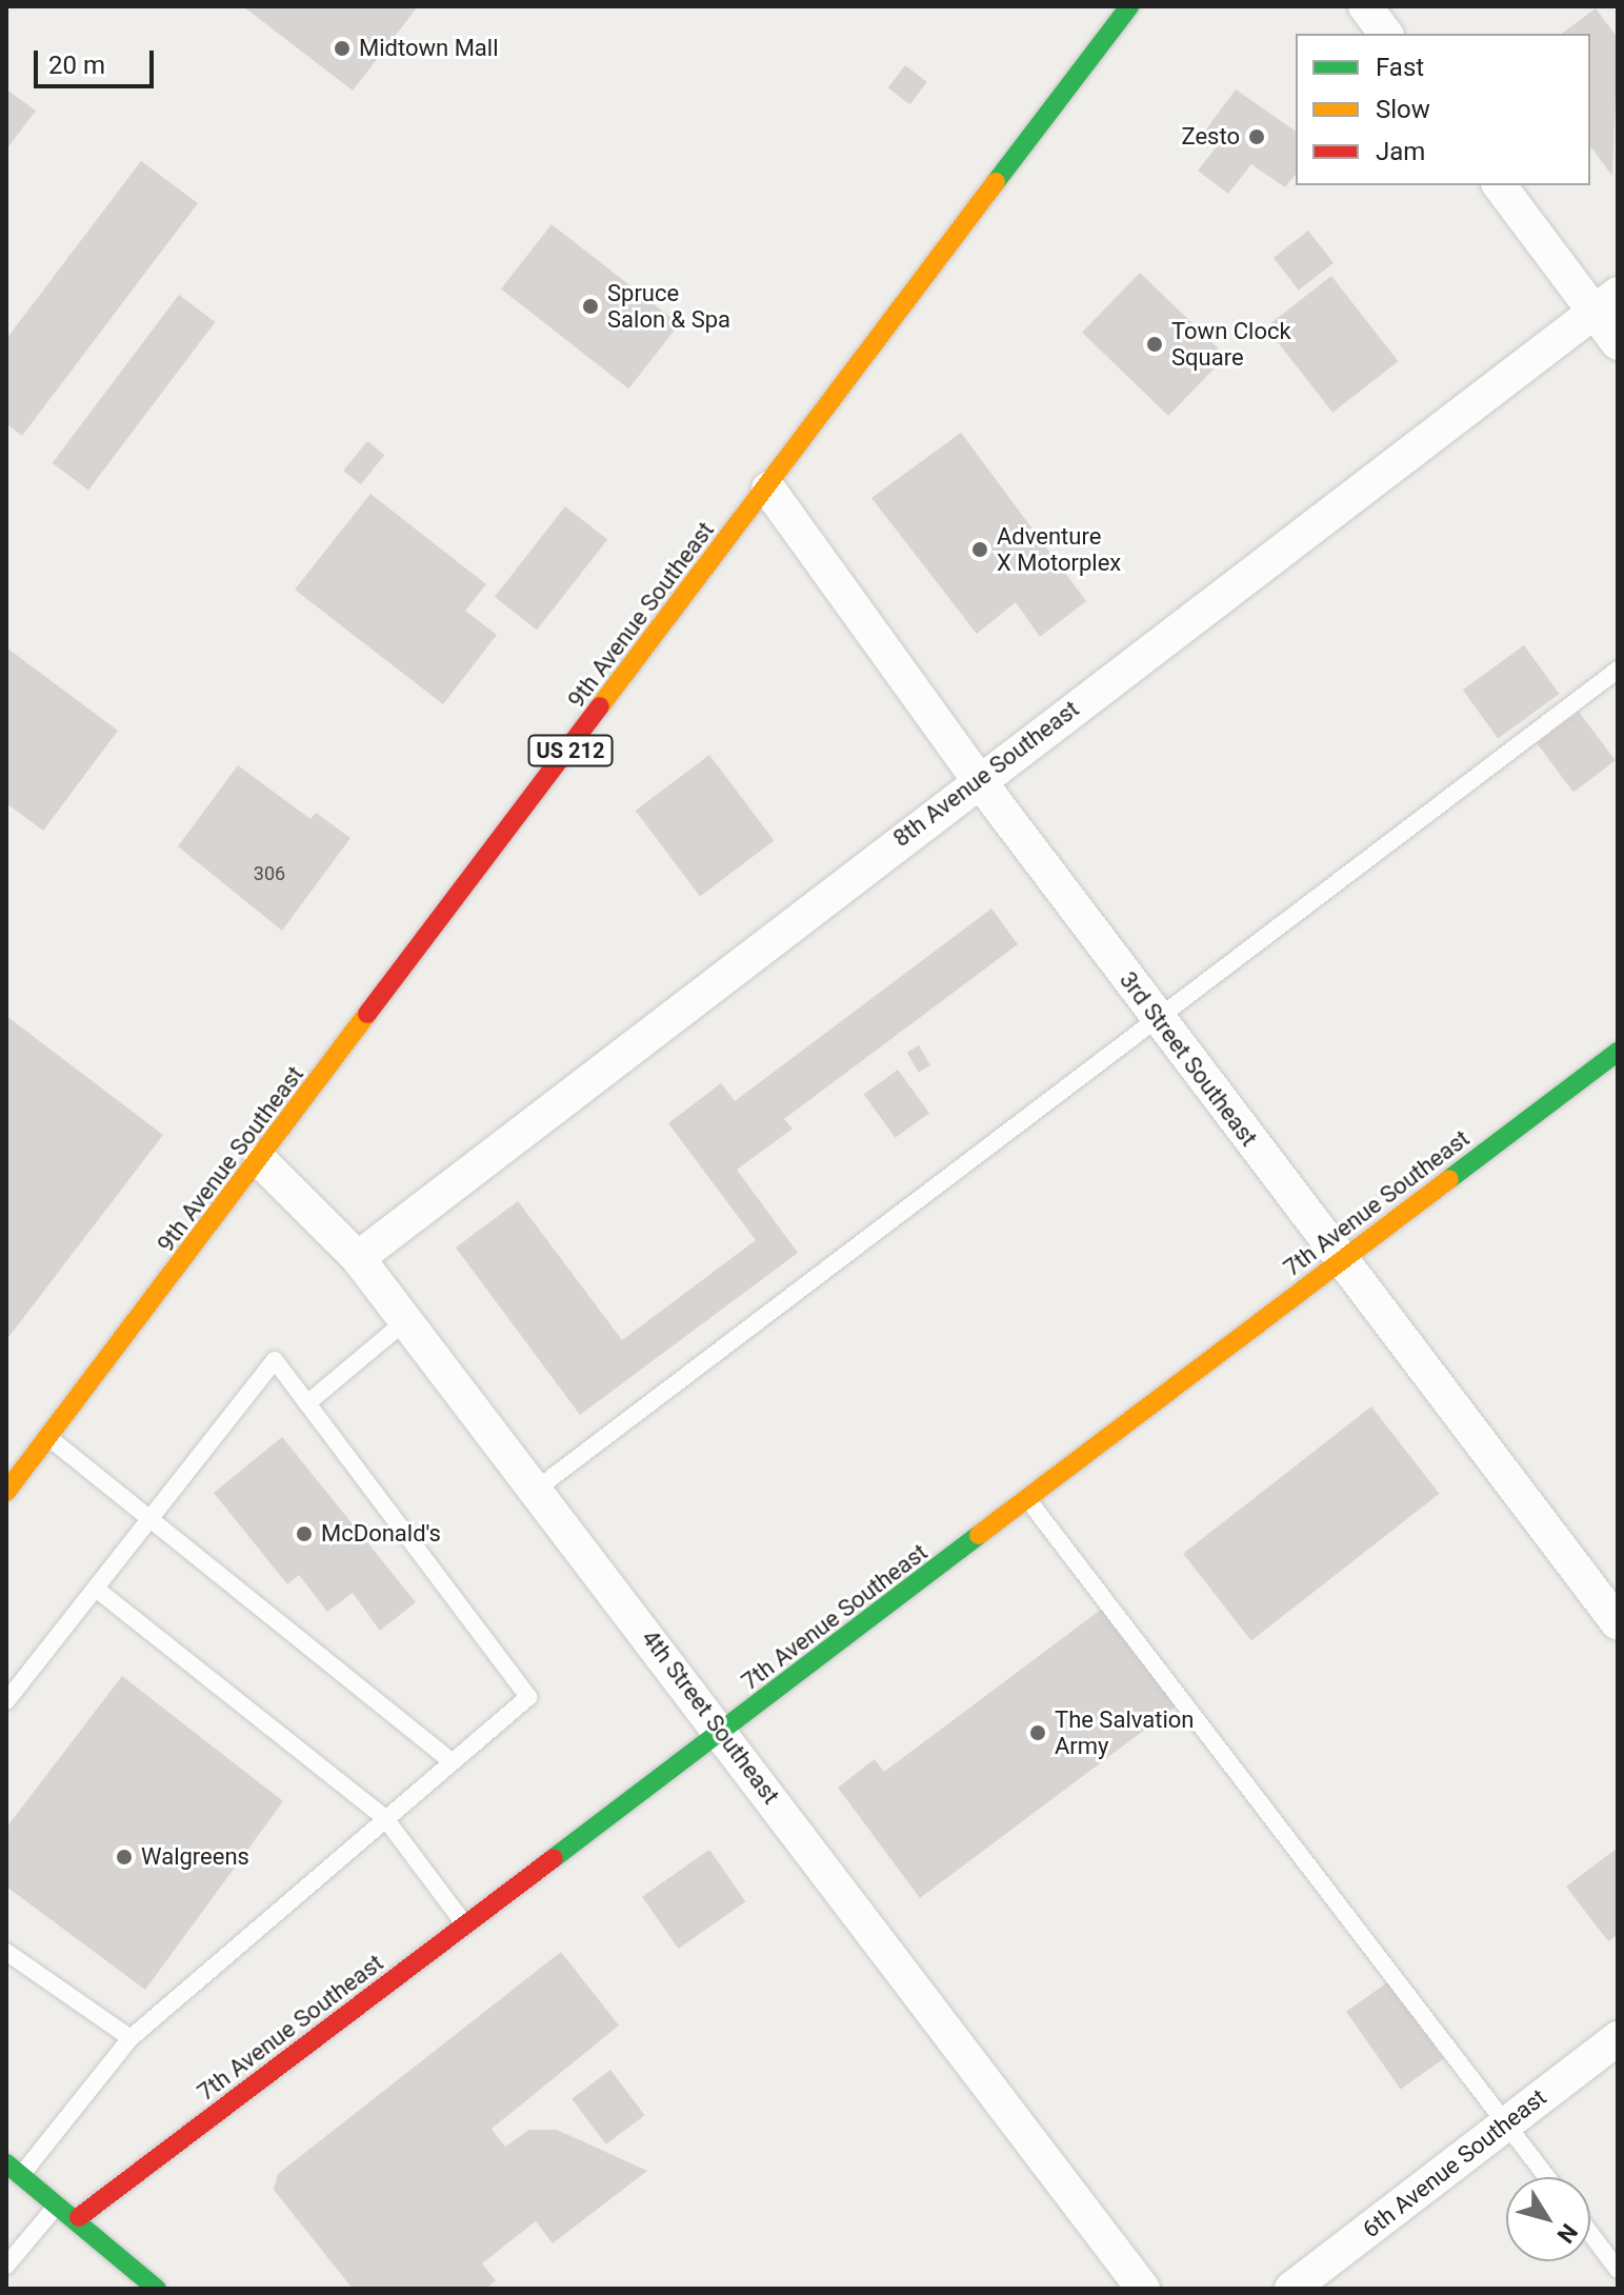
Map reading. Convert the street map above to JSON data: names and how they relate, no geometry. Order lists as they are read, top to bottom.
{
  "streets": {
    "main road": ["9th Avenue Southeast", "US 212", "7th Avenue Southeast"],
    "street": [
      "8th Avenue Southeast",
      "3rd Street Southeast",
      "4th Street Southeast",
      "6th Avenue Southeast"
    ]
  },
  "crossings": [
    ["9th Avenue Southeast", "3rd Street Southeast"],
    ["9th Avenue Southeast", "4th Street Southeast"],
    ["8th Avenue Southeast", "3rd Street Southeast"],
    ["8th Avenue Southeast", "4th Street Southeast"],
    ["3rd Street Southeast", "7th Avenue Southeast"],
    ["7th Avenue Southeast", "4th Street Southeast"]
  ],
  "places": [
    "Midtown Mall",
    "Zesto",
    "Spruce Salon & Spa",
    "Town Clock Square",
    "Adventure X Motorplex",
    "McDonald's",
    "The Salvation Army",
    "Walgreens"
  ],
  "house_numbers": ["306"],
  "legend": ["Fast", "Slow", "Jam"],
  "scale_bar": "20 m",
  "north": "bottom right"
}
